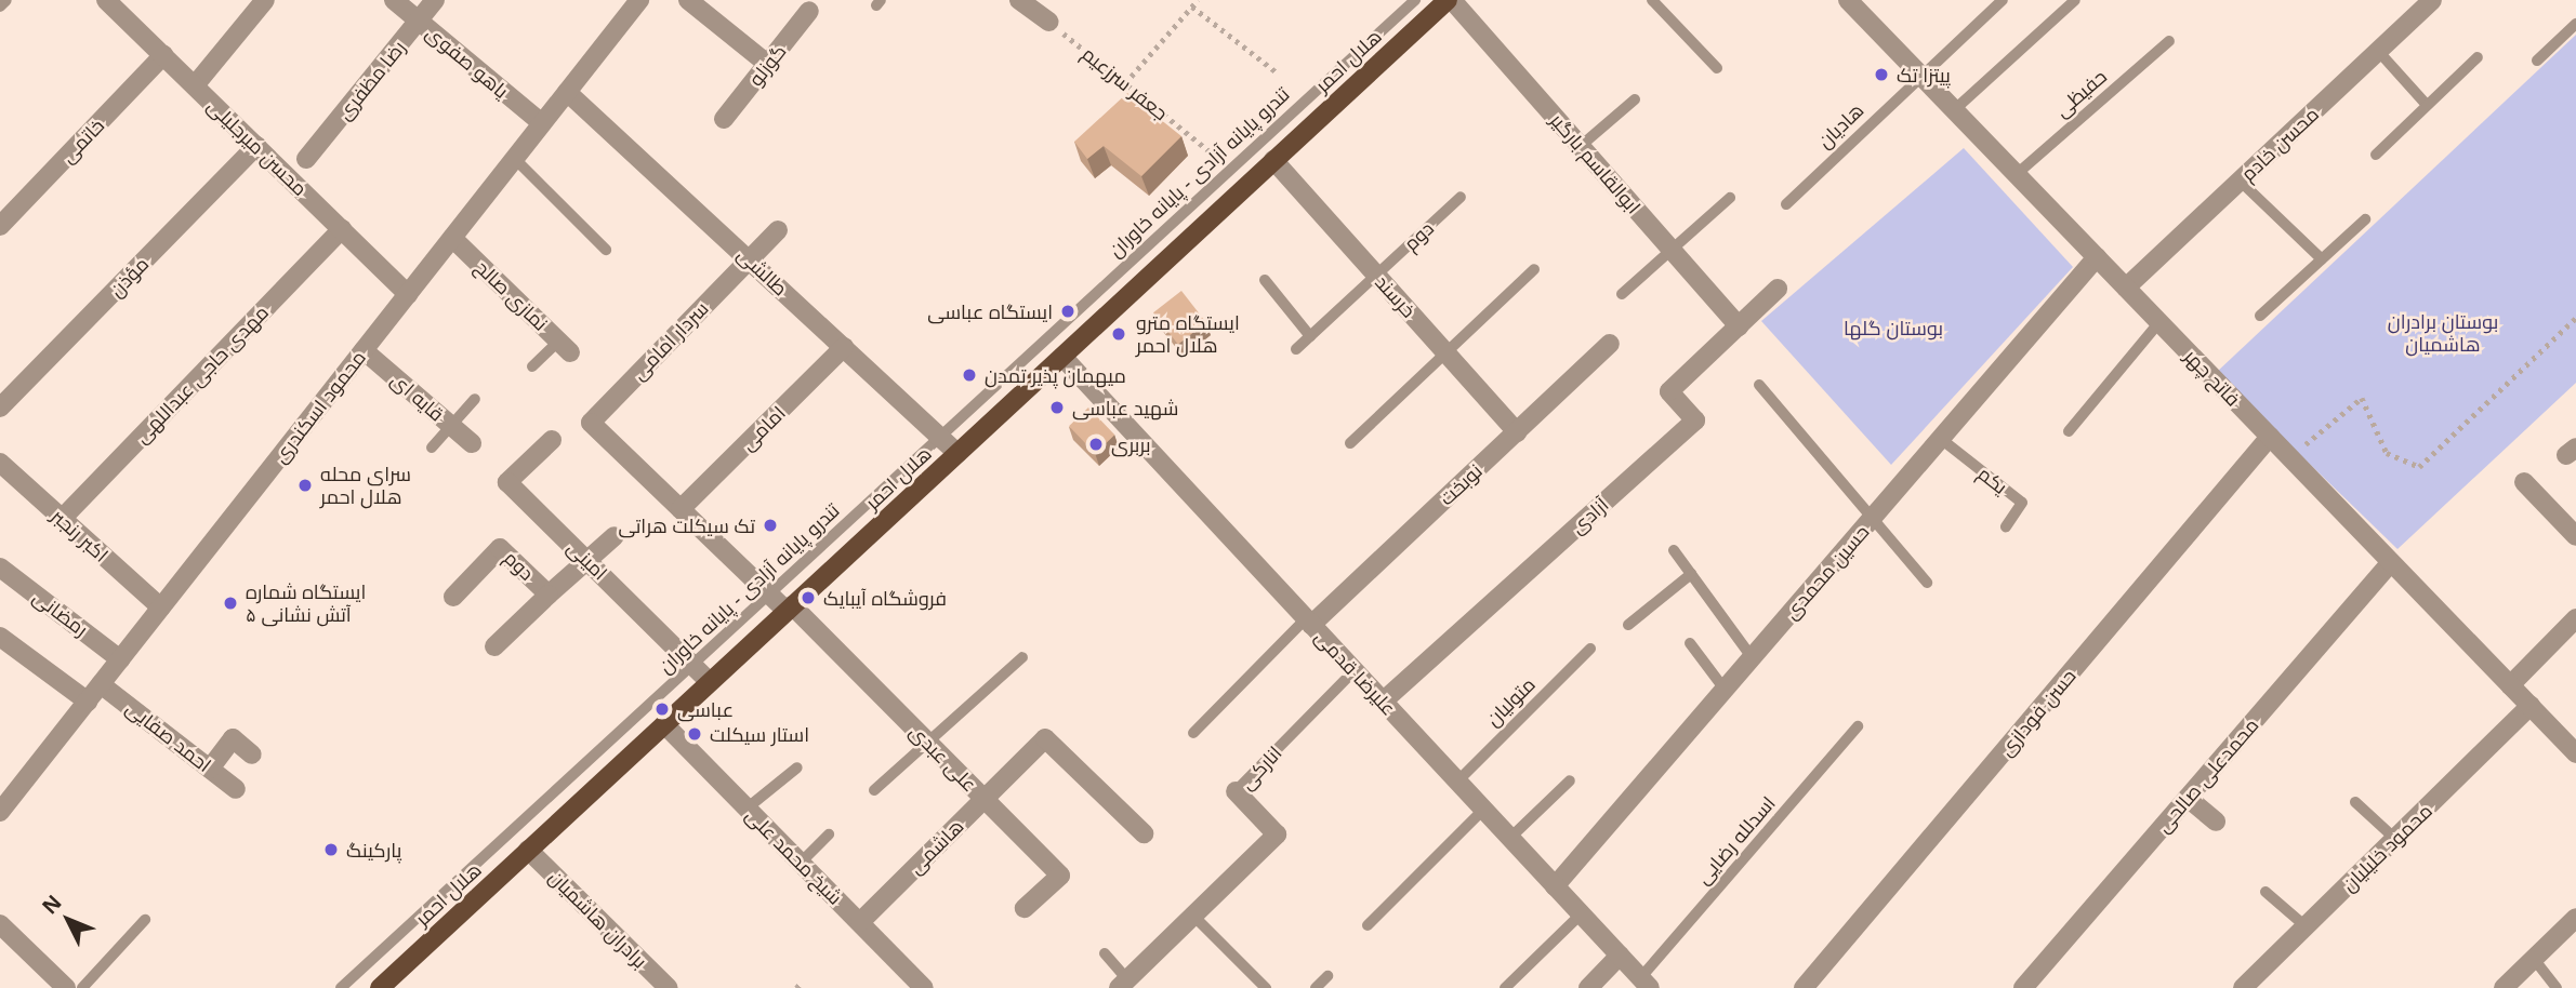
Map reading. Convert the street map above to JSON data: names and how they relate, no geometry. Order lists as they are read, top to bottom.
{
  "streets": {
    "main road": ["هلال احمر"],
    "street": [
      "یاهو صفوی",
      "گوزلو",
      "رضا مظفری",
      "خاتمی",
      "محسن خادم",
      "محسن میرجلیلی",
      "ابوالقاسم بارگیر",
      "دوم",
      "طالشی",
      "مؤذن",
      "نمازی صالح",
      "خرسند",
      "سردار امامی",
      "مهدی حاجی عبداللهی",
      "فاتح چهر",
      "قایه ای",
      "محمود اسکندری",
      "امامی",
      "نوبخت",
      "آزادی",
      "اکبر رنجبر",
      "امینی",
      "حسین محمدی",
      "رمضانی",
      "علیرضا قدمی",
      "حسن فودازی",
      "احمد صفایی",
      "علی عبدی",
      "انارکی",
      "محمدعلی صالحی",
      "هاشمی",
      "محمود خلیلیان",
      "شیخ محمد علی",
      "برادران هاشمیان"
    ],
    "lane": [
      "حفیظی",
      "هادیان",
      "تندرو پایانه آزادی - پایانه خاوران",
      "یکم",
      "متولیان",
      "اسدلله رضایی"
    ],
    "path": ["جعفر سرزعیم"]
  },
  "crossings": [
    ["هلال احمر", "ابوالقاسم بارگیر"],
    ["هلال احمر", "طالشی"],
    ["هلال احمر", "خرسند"],
    ["هلال احمر", "امینی"],
    ["هلال احمر", "علیرضا قدمی"],
    ["هلال احمر", "علی عبدی"],
    ["هلال احمر", "شیخ محمد علی"],
    ["هلال احمر", "برادران هاشمیان"],
    ["یاهو صفوی", "رضا مظفری"],
    ["یاهو صفوی", "محمود اسکندری"],
    ["جعفر سرزعیم", "تندرو پایانه آزادی - پایانه خاوران"],
    ["حفیظی", "فاتح چهر"],
    ["هادیان", "فاتح چهر"],
    ["خاتمی", "محسن میرجلیلی"],
    ["محسن خادم", "فاتح چهر"],
    ["محسن میرجلیلی", "مؤذن"],
    ["محسن میرجلیلی", "مهدی حاجی عبداللهی"],
    ["محسن میرجلیلی", "محمود اسکندری"],
    ["ابوالقاسم بارگیر", "آزادی"],
    ["تندرو پایانه آزادی - پایانه خاوران", "طالشی"],
    ["تندرو پایانه آزادی - پایانه خاوران", "امینی"],
    ["دوم", "خرسند"],
    ["دوم", "امینی"],
    ["طالشی", "سردار امامی"],
    ["طالشی", "محمود اسکندری"],
    ["طالشی", "امامی"],
    ["نمازی صالح", "محمود اسکندری"],
    ["خرسند", "نوبخت"],
    ["سردار امامی", "امامی"],
    ["مهدی حاجی عبداللهی", "اکبر رنجبر"],
    ["فاتح چهر", "حسین محمدی"],
    ["فاتح چهر", "حسن فودازی"],
    ["فاتح چهر", "محمدعلی صالحی"],
    ["فاتح چهر", "محمود خلیلیان"],
    ["قایه ای", "محمود اسکندری"],
    ["محمود اسکندری", "اکبر رنجبر"],
    ["محمود اسکندری", "رمضانی"],
    ["محمود اسکندری", "احمد صفایی"],
    ["یکم", "حسین محمدی"],
    ["نوبخت", "علیرضا قدمی"],
    ["آزادی", "علیرضا قدمی"],
    ["حسین محمدی", "علیرضا قدمی"],
    ["علیرضا قدمی", "متولیان"],
    ["علیرضا قدمی", "انارکی"],
    ["علیرضا قدمی", "اسدلله رضایی"],
    ["علی عبدی", "هاشمی"],
    ["هاشمی", "شیخ محمد علی"]
  ],
  "parks": ["بوستان برادران هاشمیان", "بوستان گلها"],
  "places": [
    "پیتزا تک",
    "ایستگاه عباسی",
    "ایستگاه مترو هلال احمر",
    "میهمان پذیر تمدن",
    "شهید عباسی",
    "بربری",
    "سرای محله هلال احمر",
    "تک سیکلت هراتی",
    "فروشگاه آیبایک",
    "ایستگاه شماره ۵ آتش نشانی",
    "عباسی",
    "استار سیکلت",
    "پارکینگ"
  ],
  "north": "top left"
}
